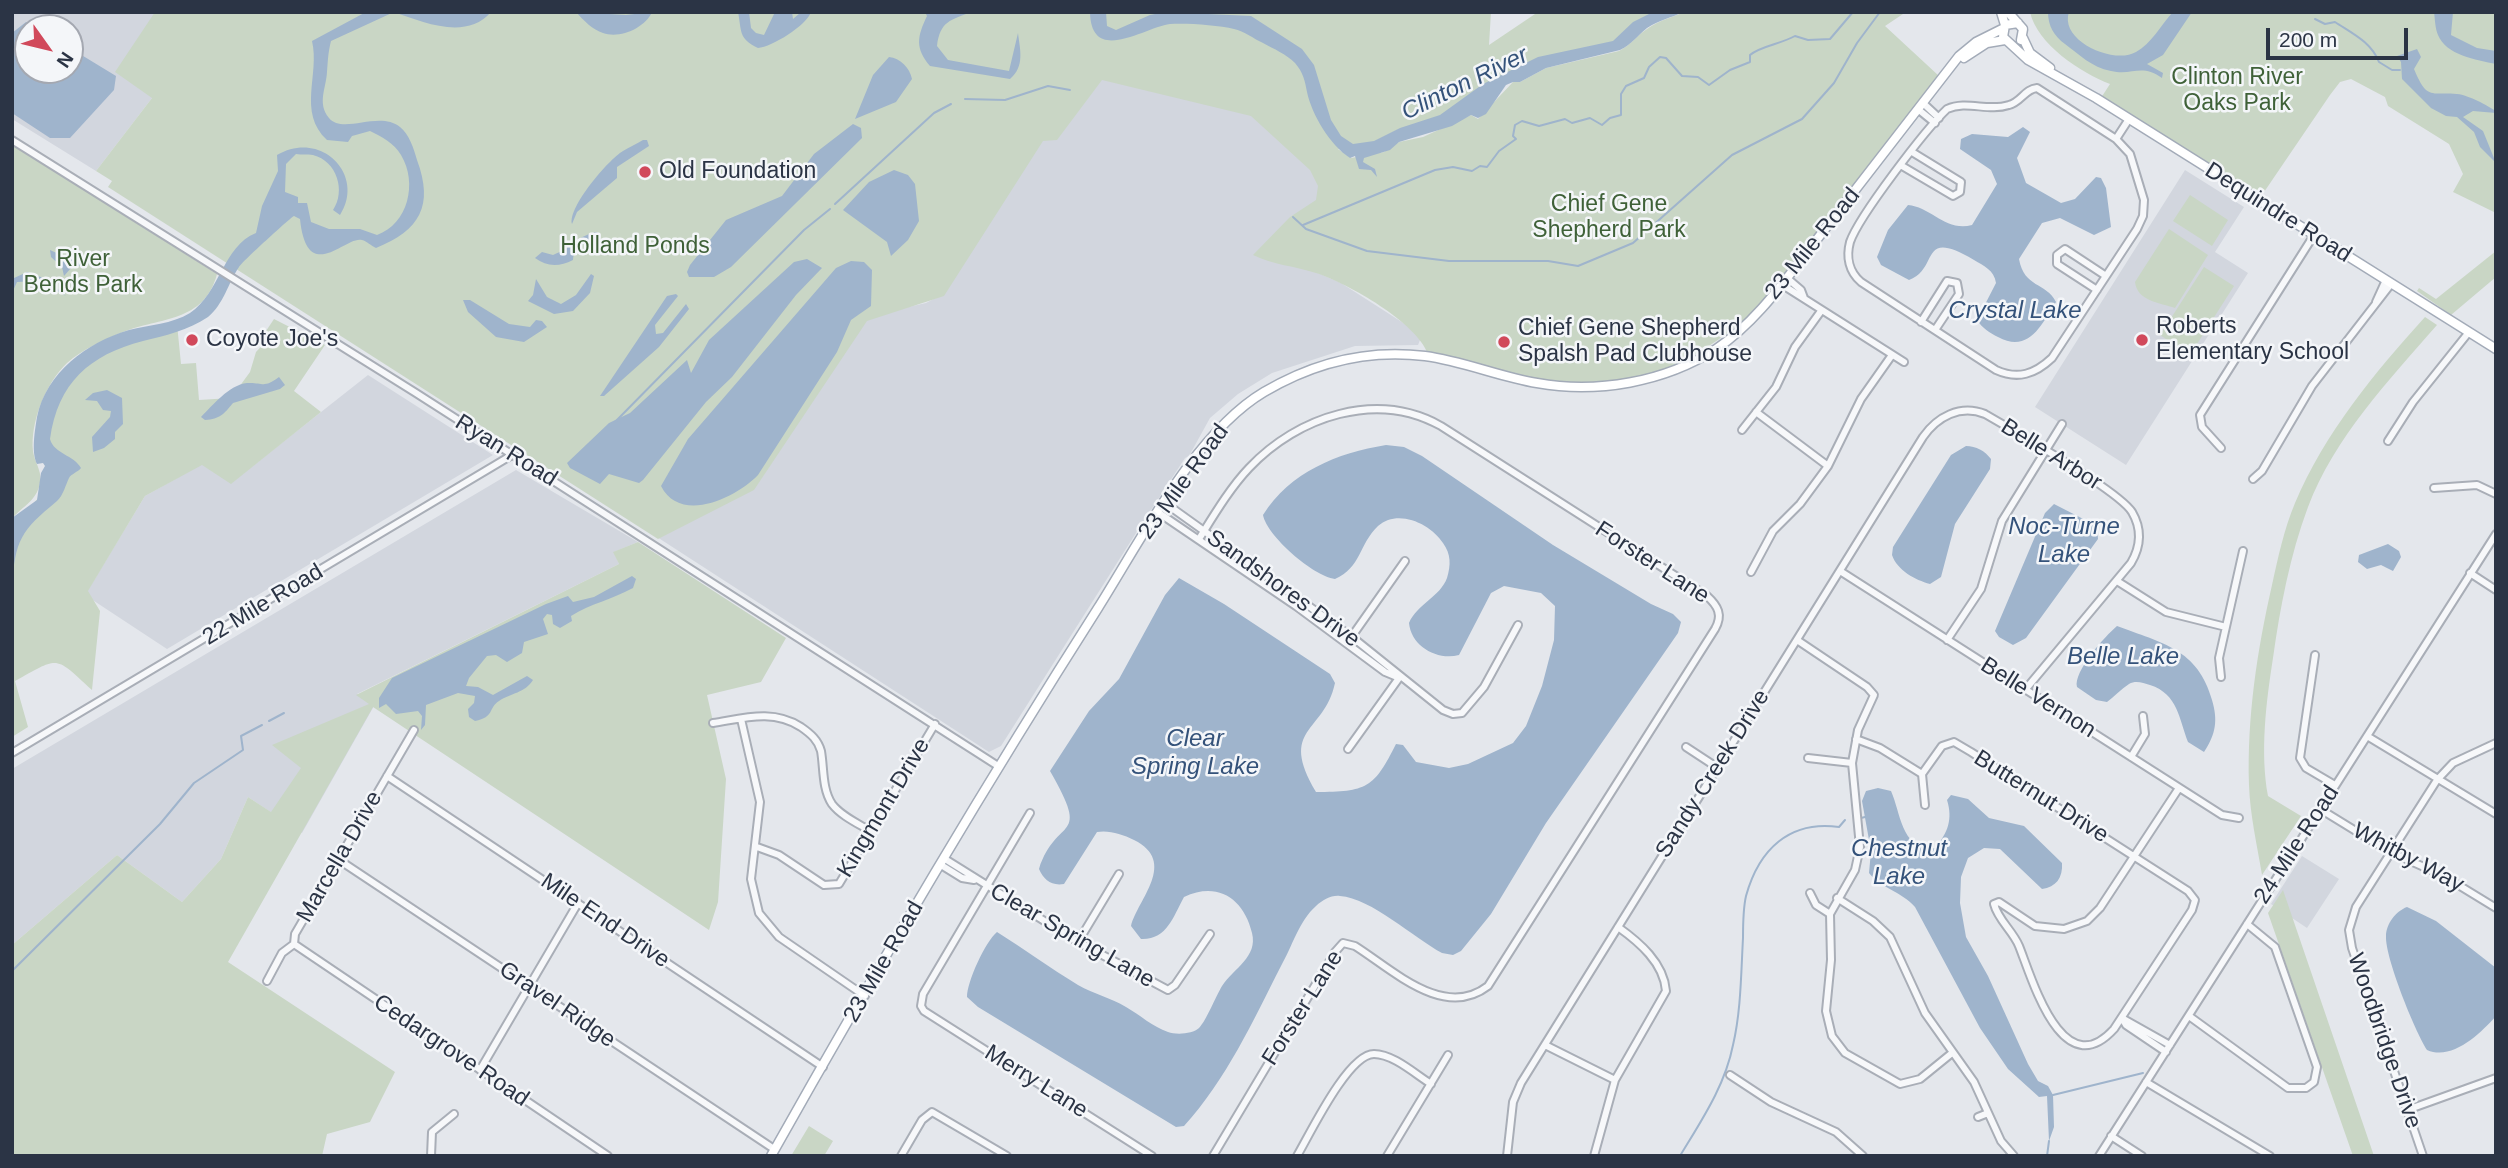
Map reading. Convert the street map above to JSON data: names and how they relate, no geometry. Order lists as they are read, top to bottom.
{
  "streets": {
    "main road": ["Dequindre Road", "23 Mile Road"],
    "street": [
      "Ryan Road",
      "Belle Arbor",
      "Forster Lane",
      "Sandshores Drive",
      "22 Mile Road",
      "Belle Vernon",
      "Sandy Creek Drive",
      "Butternut Drive",
      "Kingmont Drive",
      "24 Mile Road",
      "Marcella Drive",
      "Whitby Way",
      "Mile End Drive",
      "Clear Spring Lane",
      "Gravel Ridge",
      "Woodbridge Drive",
      "Cedargrove Road",
      "Merry Lane"
    ]
  },
  "crossings": [
    ["Dequindre Road", "23 Mile Road"],
    ["23 Mile Road", "Ryan Road"],
    ["23 Mile Road", "Sandshores Drive"],
    ["23 Mile Road", "Mile End Drive"],
    ["23 Mile Road", "Clear Spring Lane"],
    ["23 Mile Road", "Gravel Ridge"],
    ["Ryan Road", "22 Mile Road"],
    ["Ryan Road", "Kingmont Drive"],
    ["Belle Arbor", "Belle Vernon"],
    ["Belle Arbor", "Sandy Creek Drive"],
    ["Forster Lane", "Sandshores Drive"],
    ["Belle Vernon", "Sandy Creek Drive"],
    ["24 Mile Road", "Whitby Way"],
    ["Marcella Drive", "Mile End Drive"],
    ["Marcella Drive", "Gravel Ridge"],
    ["Marcella Drive", "Cedargrove Road"],
    ["Whitby Way", "Woodbridge Drive"],
    ["Clear Spring Lane", "Merry Lane"]
  ],
  "water": [
    "Clinton River",
    "Crystal Lake",
    "Noc-Turne Lake",
    "Belle Lake",
    "Clear Spring Lake",
    "Chestnut Lake"
  ],
  "parks": [
    "Clinton River Oaks Park",
    "Chief Gene Shepherd Park",
    "Holland Ponds",
    "River Bends Park"
  ],
  "places": [
    "Old Foundation",
    "Coyote Joe's",
    "Roberts Elementary School",
    "Chief Gene Shepherd Spalsh Pad Clubhouse"
  ],
  "scale_bar": "200 m",
  "north": "bottom right"
}
